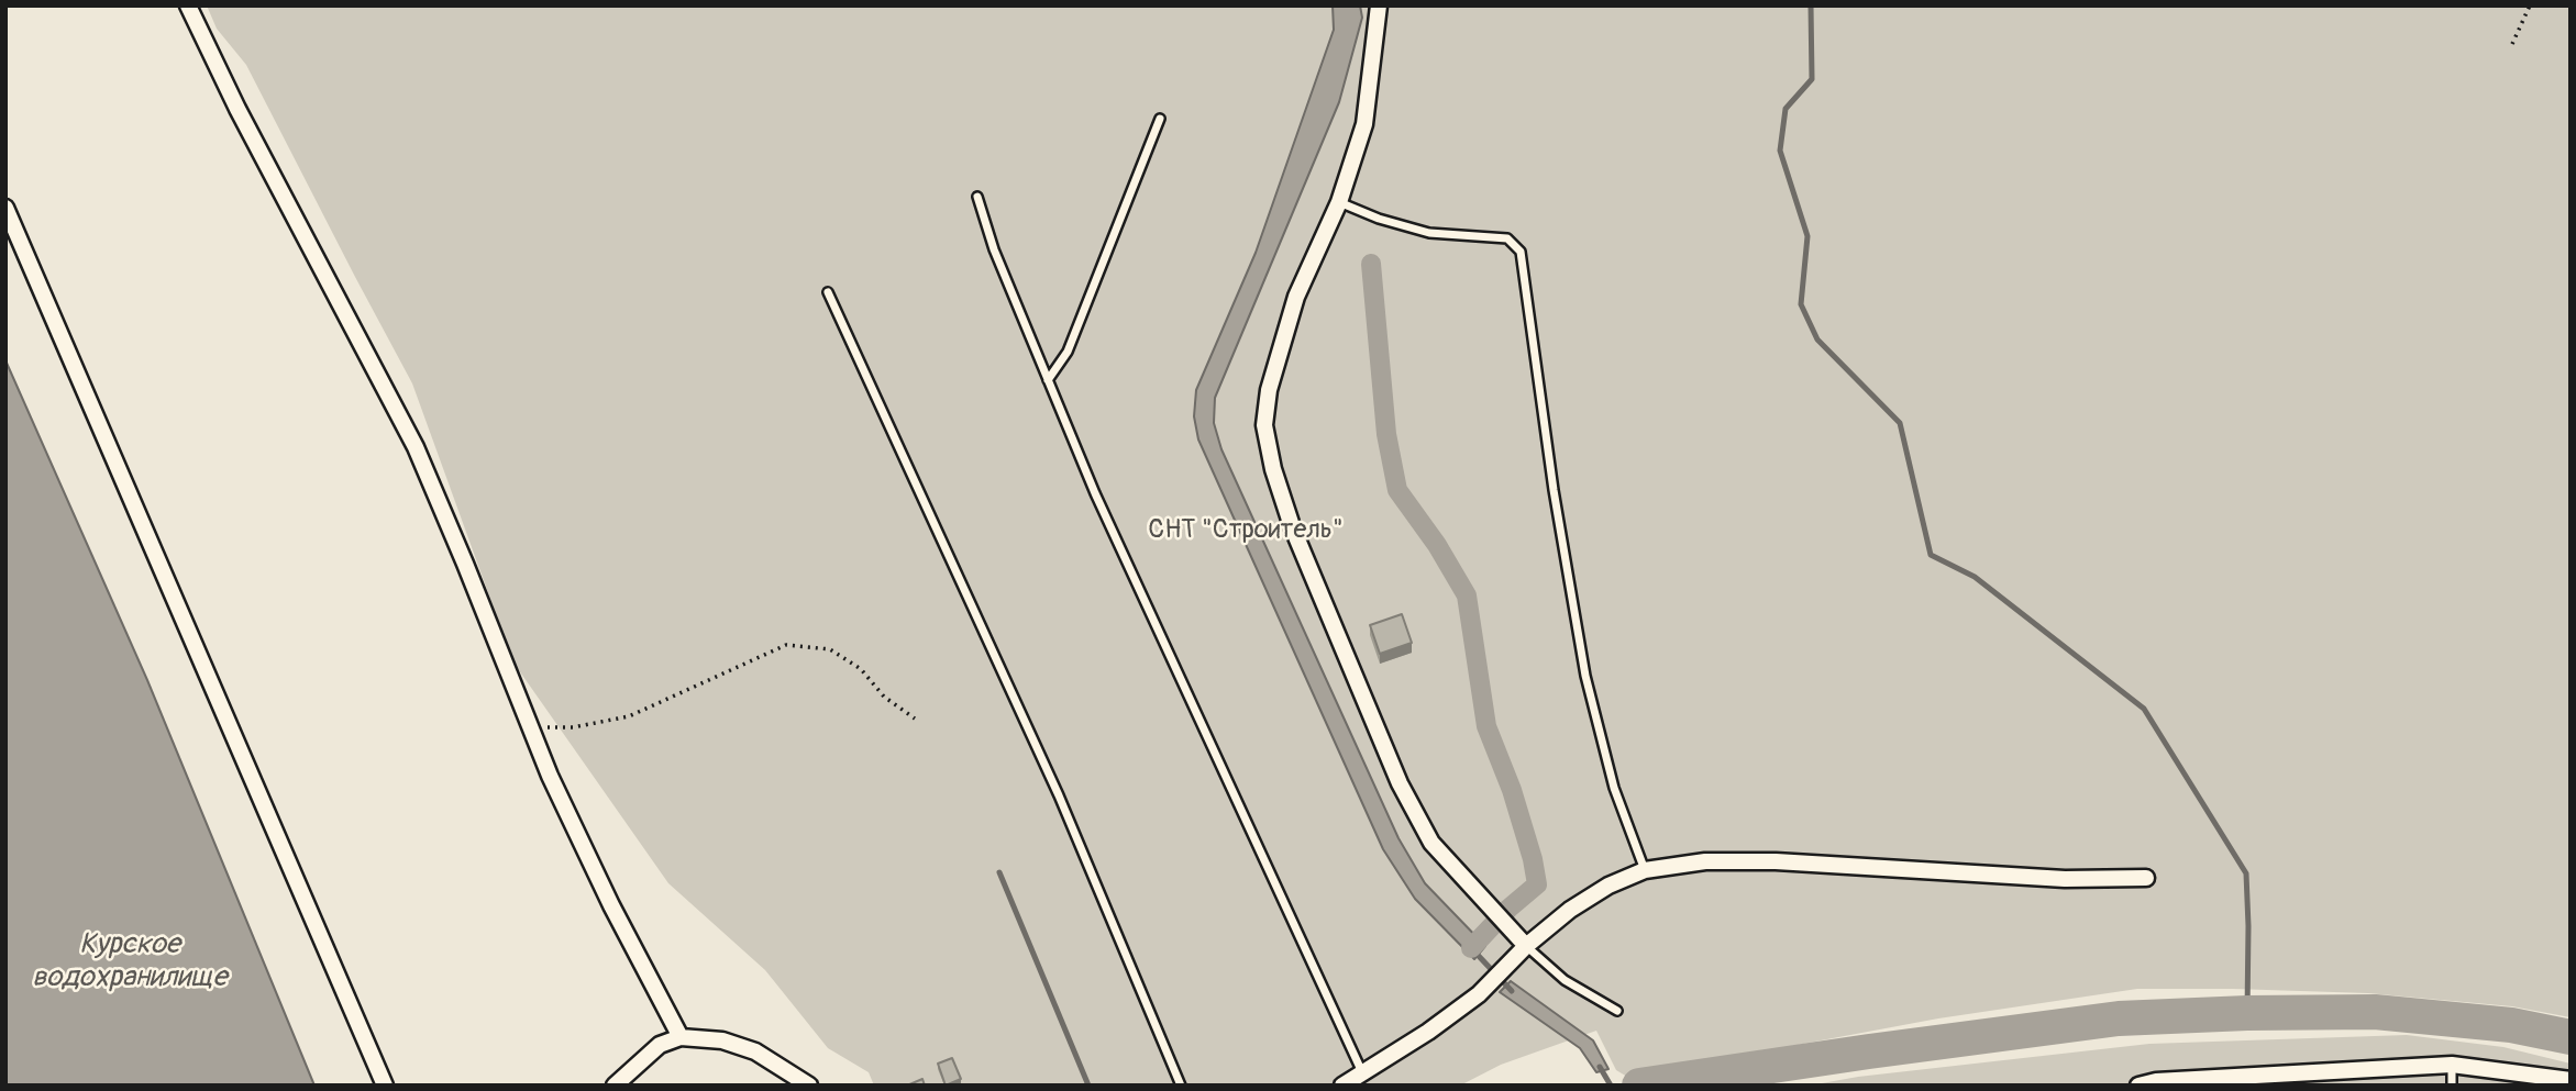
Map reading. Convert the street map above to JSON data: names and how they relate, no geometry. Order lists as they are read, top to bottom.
{
  "water": ["Курское водохранилище"],
  "parks": ["СНТ \"Строитель\""]
}
